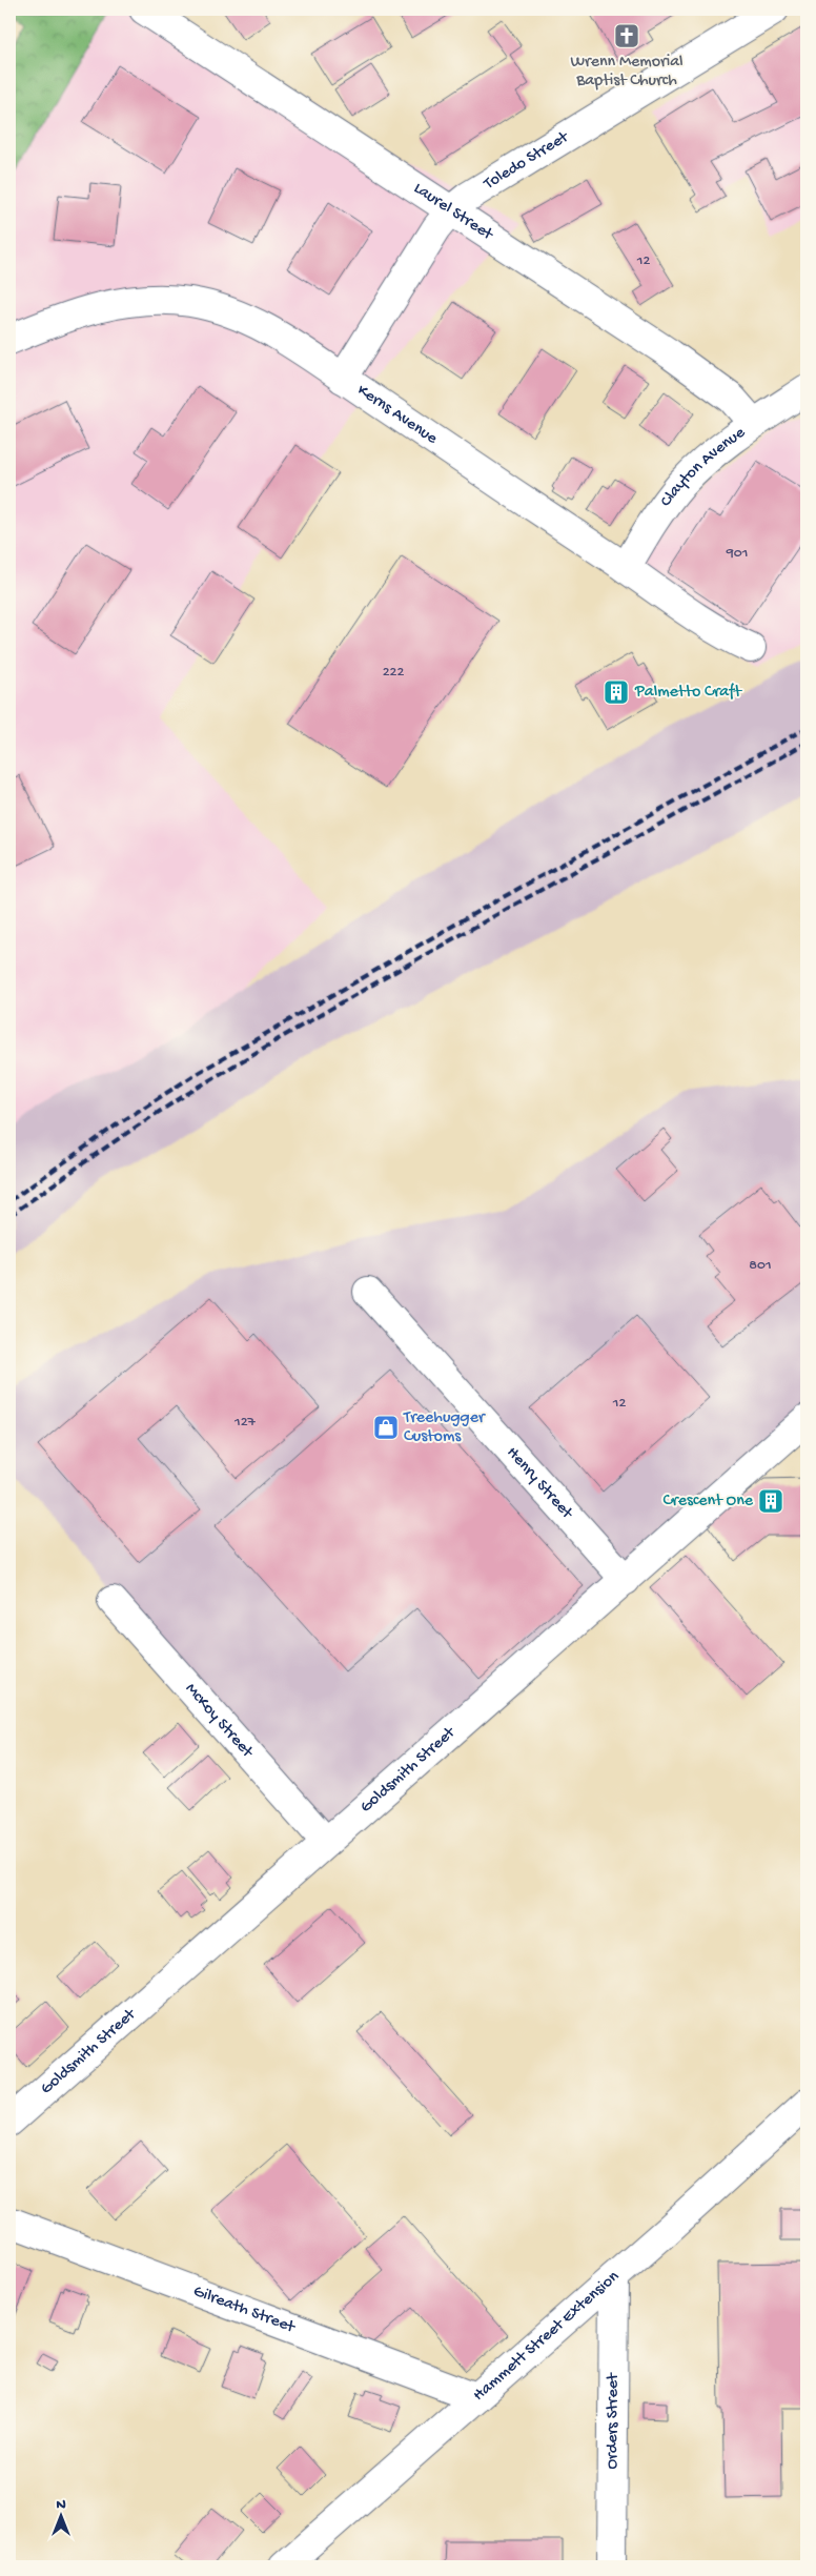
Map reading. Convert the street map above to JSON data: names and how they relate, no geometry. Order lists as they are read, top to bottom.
{
  "streets": {
    "street": [
      "Toledo Street",
      "Laurel Street",
      "Kerns Avenue",
      "Clayton Avenue",
      "Henry Street",
      "McKoy Street",
      "Goldsmith Street",
      "Gilreath Street",
      "Hammett Street Extension",
      "Orders Street"
    ]
  },
  "crossings": [
    ["Toledo Street", "Laurel Street"],
    ["Toledo Street", "Kerns Avenue"],
    ["Laurel Street", "Clayton Avenue"],
    ["Kerns Avenue", "Clayton Avenue"],
    ["Henry Street", "Goldsmith Street"],
    ["McKoy Street", "Goldsmith Street"],
    ["Gilreath Street", "Hammett Street Extension"],
    ["Hammett Street Extension", "Orders Street"]
  ],
  "places": {
    "church": ["Wrenn Memorial Baptist Church"],
    "building": ["Palmetto Craft", "Crescent One"],
    "shop": ["Treehugger Customs"]
  },
  "house_numbers": [
    "12",
    "901",
    "222",
    "801",
    "12",
    "127"
  ],
  "north": "top"
}
